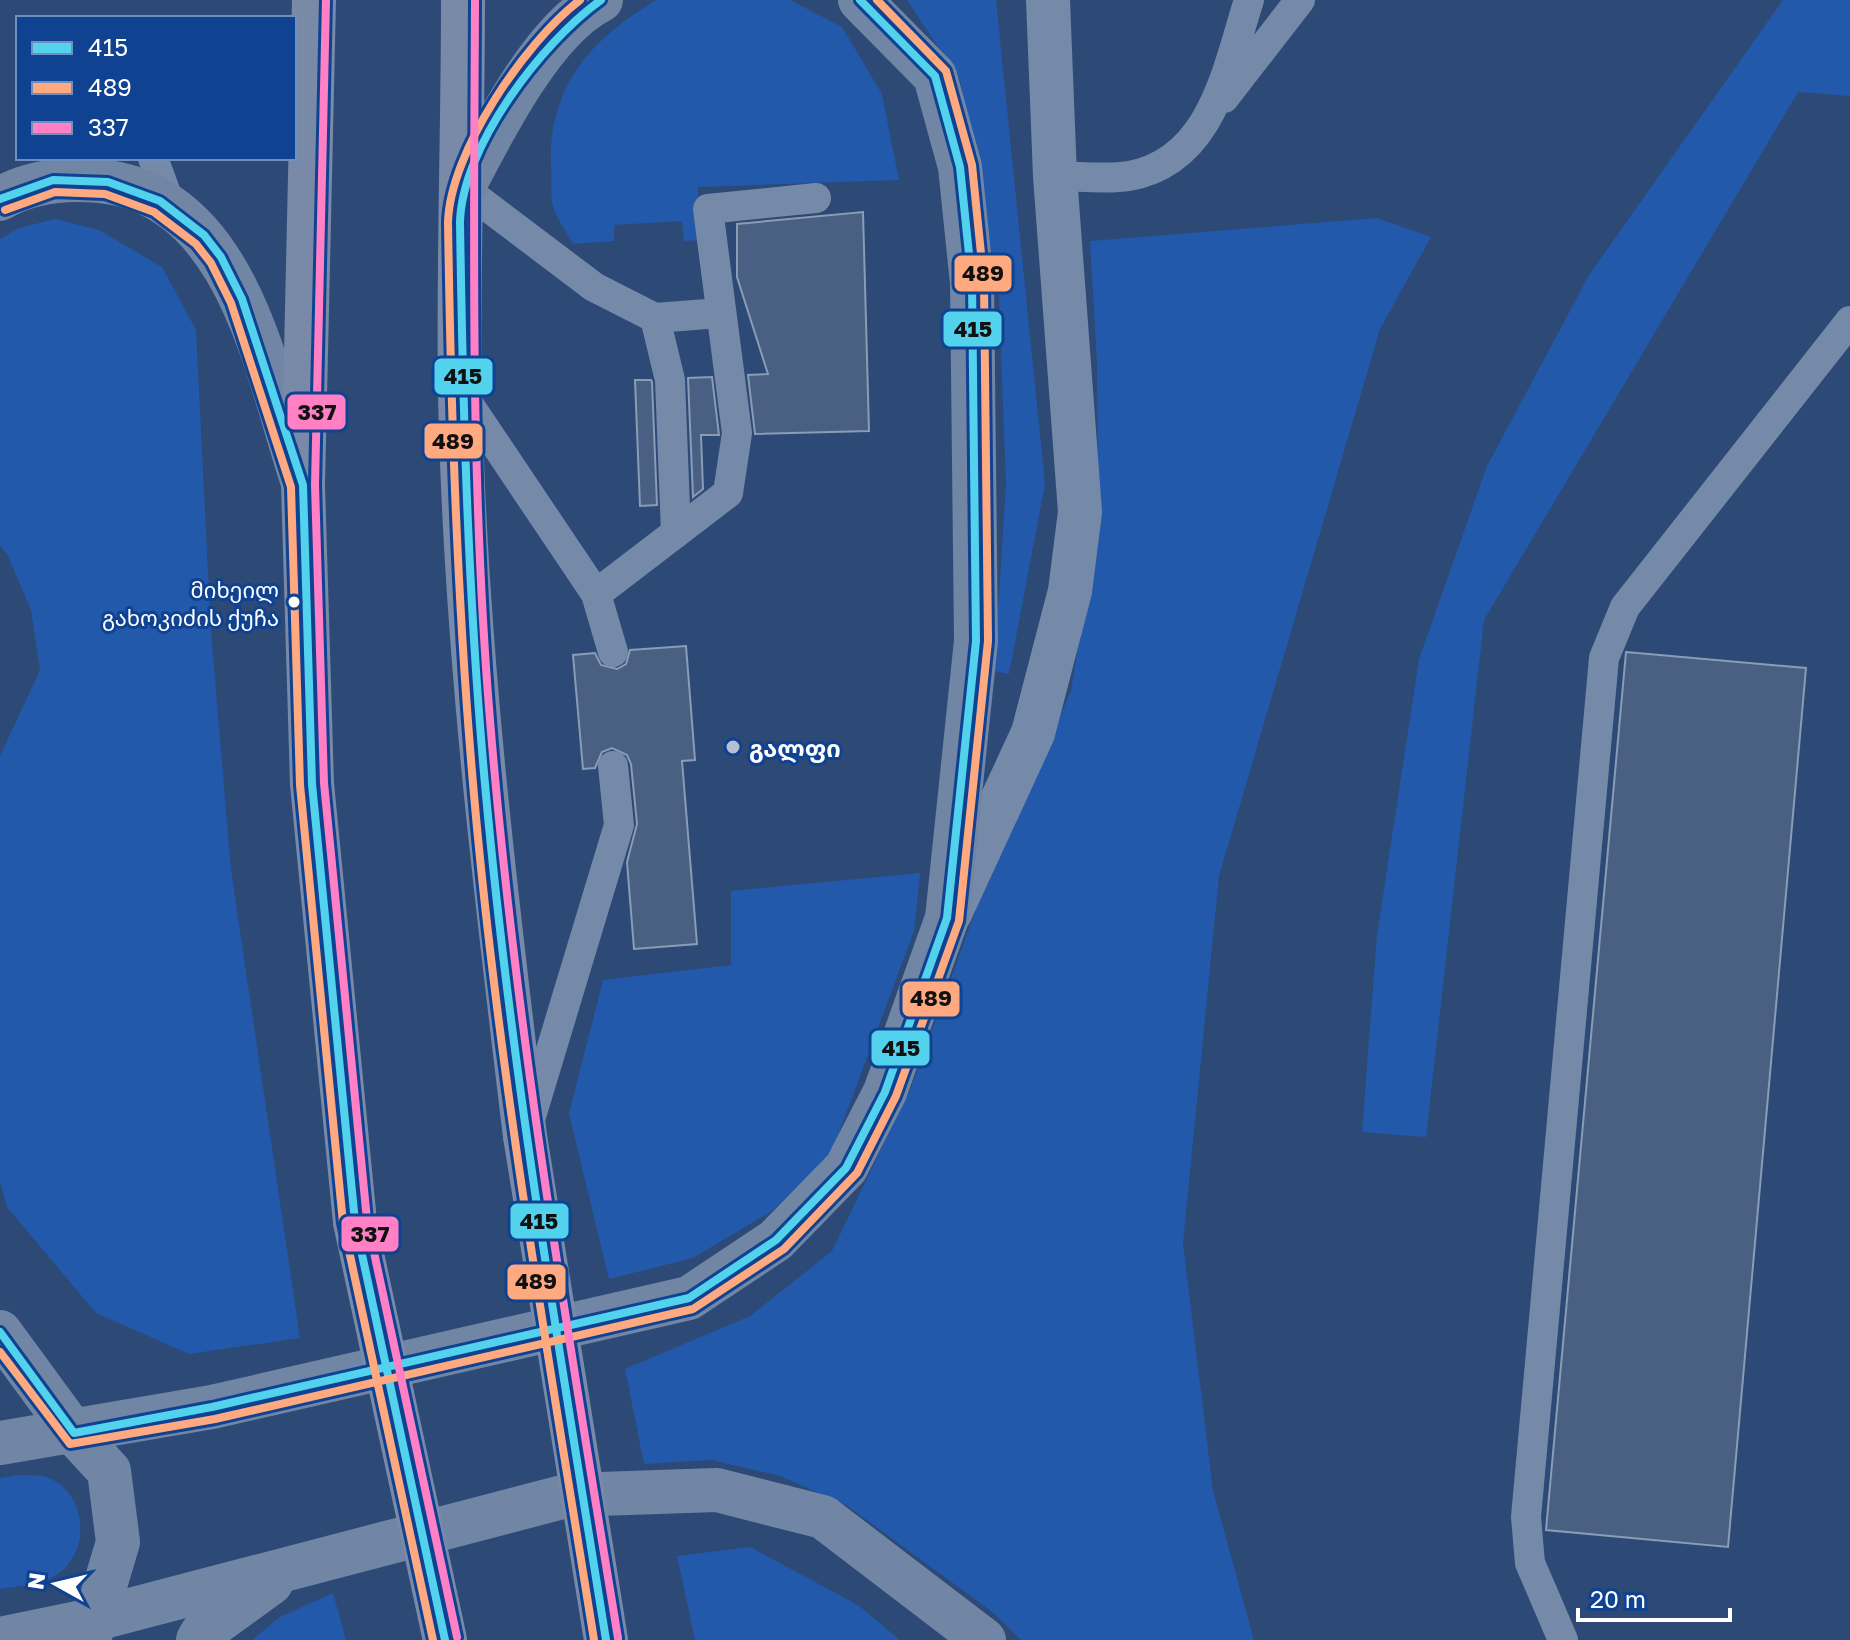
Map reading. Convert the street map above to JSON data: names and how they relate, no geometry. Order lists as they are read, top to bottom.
{
  "places": ["მიხეილ გახოკიძის ქუჩა", "გალფი"],
  "lines": ["transit line 415", "transit line 489", "transit line 337"],
  "legend": ["415", "489", "337"],
  "scale_bar": "20 m",
  "north": "left"
}
